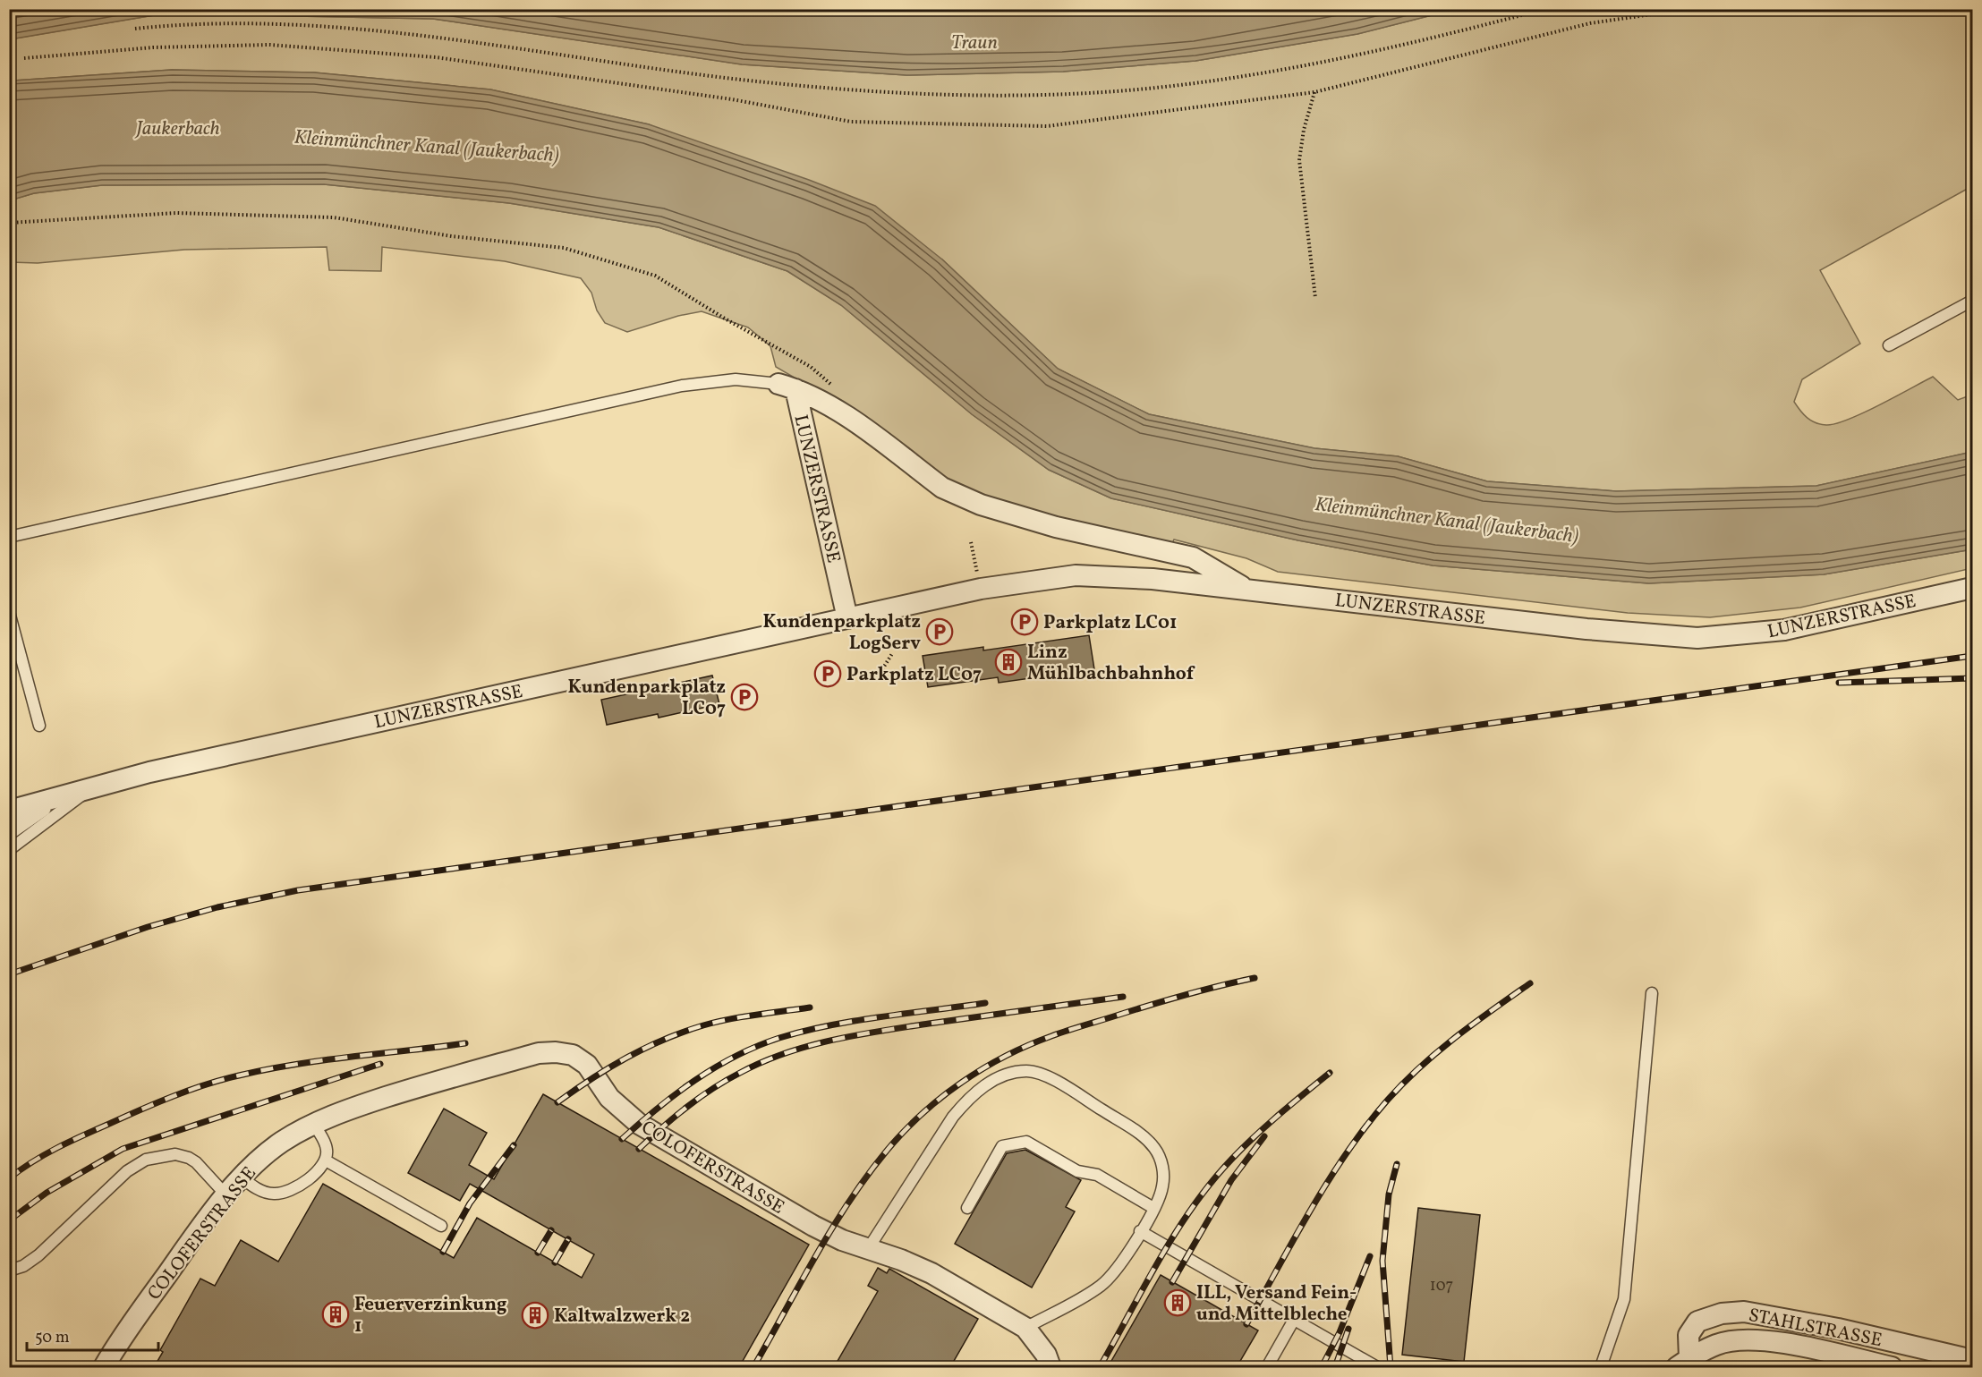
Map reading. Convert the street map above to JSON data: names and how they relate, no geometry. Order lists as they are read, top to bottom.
{
  "streets": {
    "street": ["LUNZERSTRASSE", "COLOFERSTRASSE", "STAHLSTRASSE"]
  },
  "water": ["Traun", "Jaukerbach", "Kleinmünchner Kanal (Jaukerbach)"],
  "places": {
    "parking": [
      "Parkplatz LC01",
      "Kundenparkplatz LogServ",
      "Parkplatz LC07",
      "Kundenparkplatz LC07"
    ],
    "building": [
      "Linz Mühlbachbahnhof",
      "ILL, Versand Fein- und Mittelbleche",
      "Feuerverzinkung 1",
      "Kaltwalzwerk 2"
    ]
  },
  "house_numbers": ["107"],
  "scale_bar": "50 m"
}
